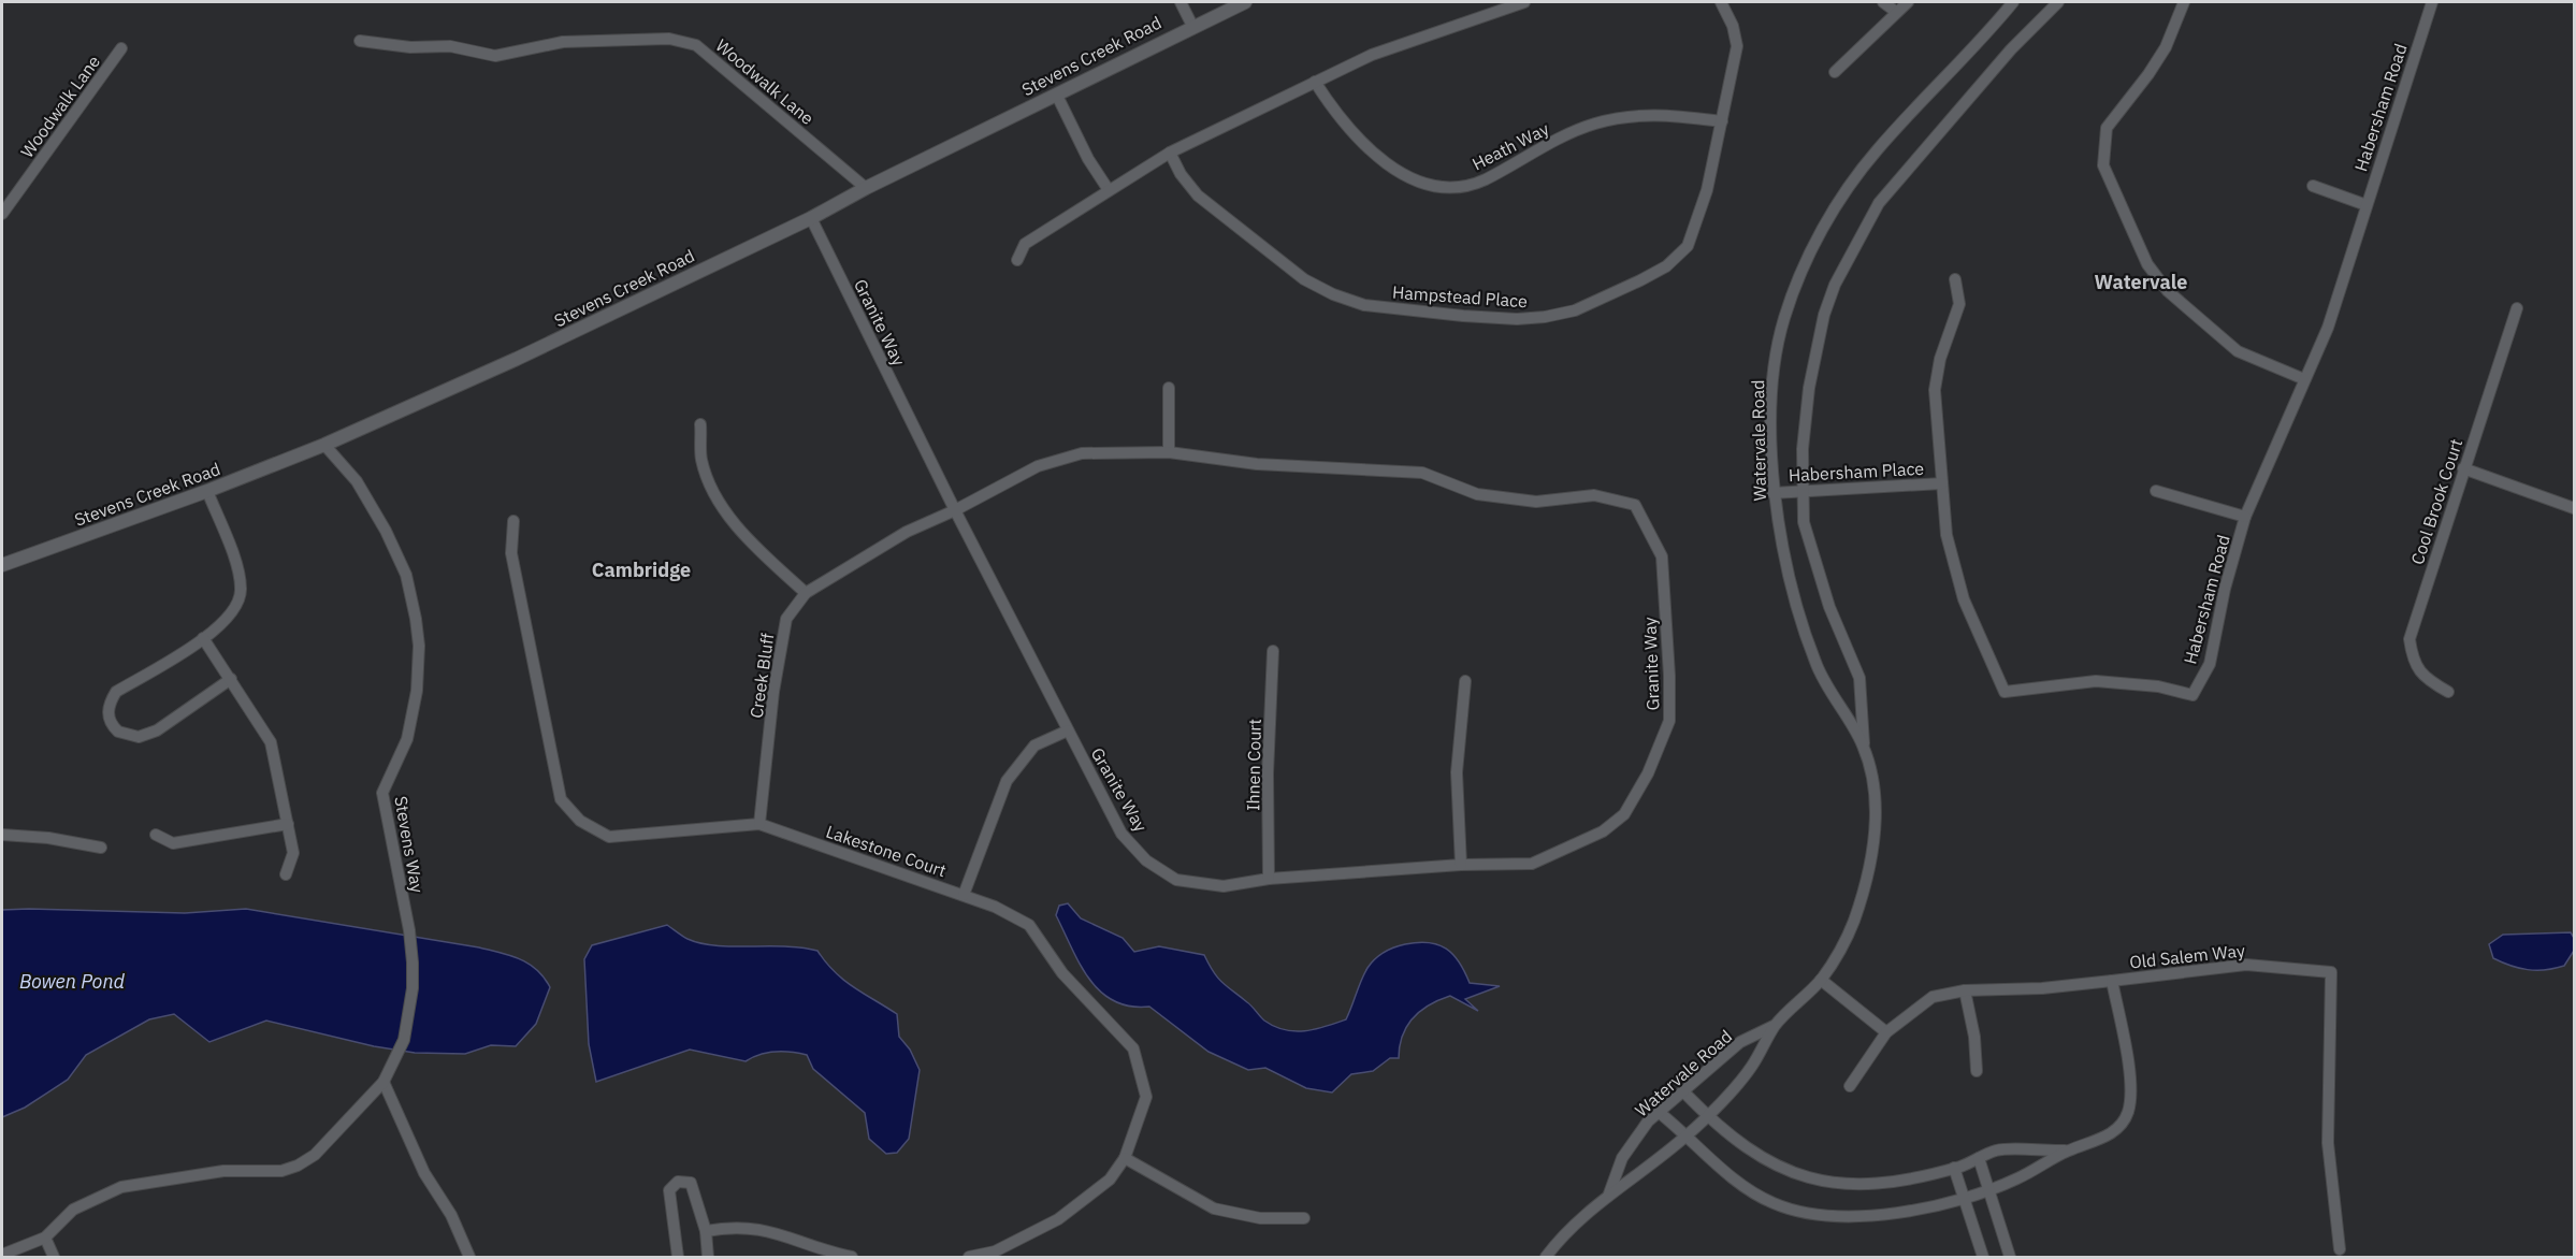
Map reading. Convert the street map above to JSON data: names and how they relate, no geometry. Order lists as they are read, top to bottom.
{
  "streets": {
    "street": [
      "Stevens Creek Road",
      "Woodwalk Lane",
      "Habersham Road",
      "Heath Way",
      "Hampstead Place",
      "Granite Way",
      "Watervale Road",
      "Habersham Place",
      "Cool Brook Court",
      "Creek Bluff",
      "Ihnen Court",
      "Stevens Way",
      "Lakestone Court",
      "Old Salem Way"
    ]
  },
  "crossings": [
    ["Stevens Creek Road", "Woodwalk Lane"],
    ["Stevens Creek Road", "Granite Way"],
    ["Stevens Creek Road", "Stevens Way"],
    ["Habersham Road", "Habersham Place"],
    ["Heath Way", "Hampstead Place"],
    ["Granite Way", "Creek Bluff"],
    ["Granite Way", "Ihnen Court"],
    ["Watervale Road", "Habersham Place"],
    ["Creek Bluff", "Lakestone Court"]
  ],
  "districts": ["Watervale", "Cambridge"],
  "water": ["Bowen Pond"]
}
